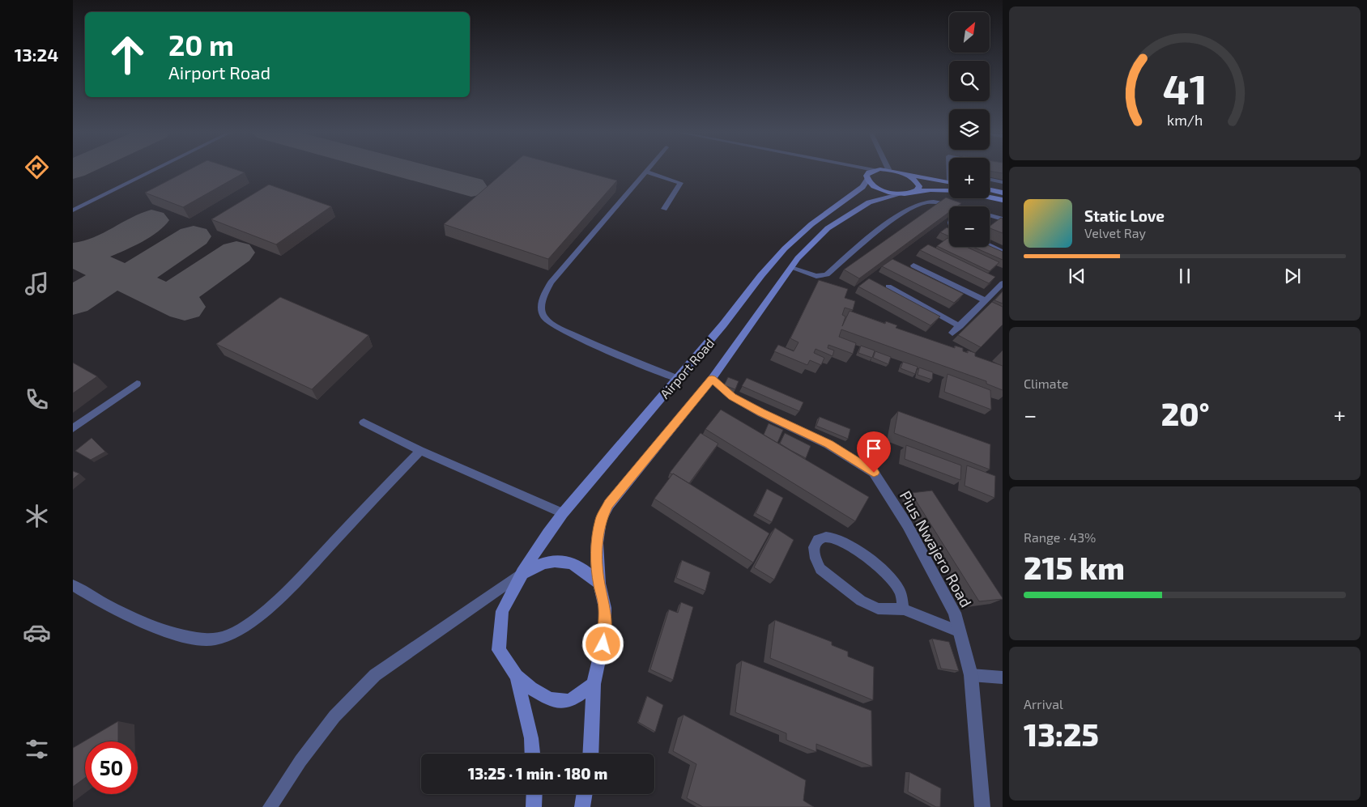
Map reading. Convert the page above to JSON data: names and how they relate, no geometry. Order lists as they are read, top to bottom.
{
  "streets": {
    "main road": ["Airport Road"],
    "street": ["Pius Nwajero Road"]
  },
  "crossings": [
    ["Airport Road", "Pius Nwajero Road"]
  ],
  "north": "top right",
  "page": {
    "tabs": "13:24",
    "map_buttons": ["+", "−"],
    "turn": ["20 m", "Airport Road"],
    "song": ["Static Love", "Velvet Ray"],
    "tile": [
      "Climate",
      ["Range · 43%", "215 km"],
      ["Arrival", "13:25"]
    ],
    "heat": ["−", "20°", "+"],
    "limit": "50",
    "trip": "13:25 · 1 min · 180 m",
    "gauge": ["41", "km/h"]
  }
}
